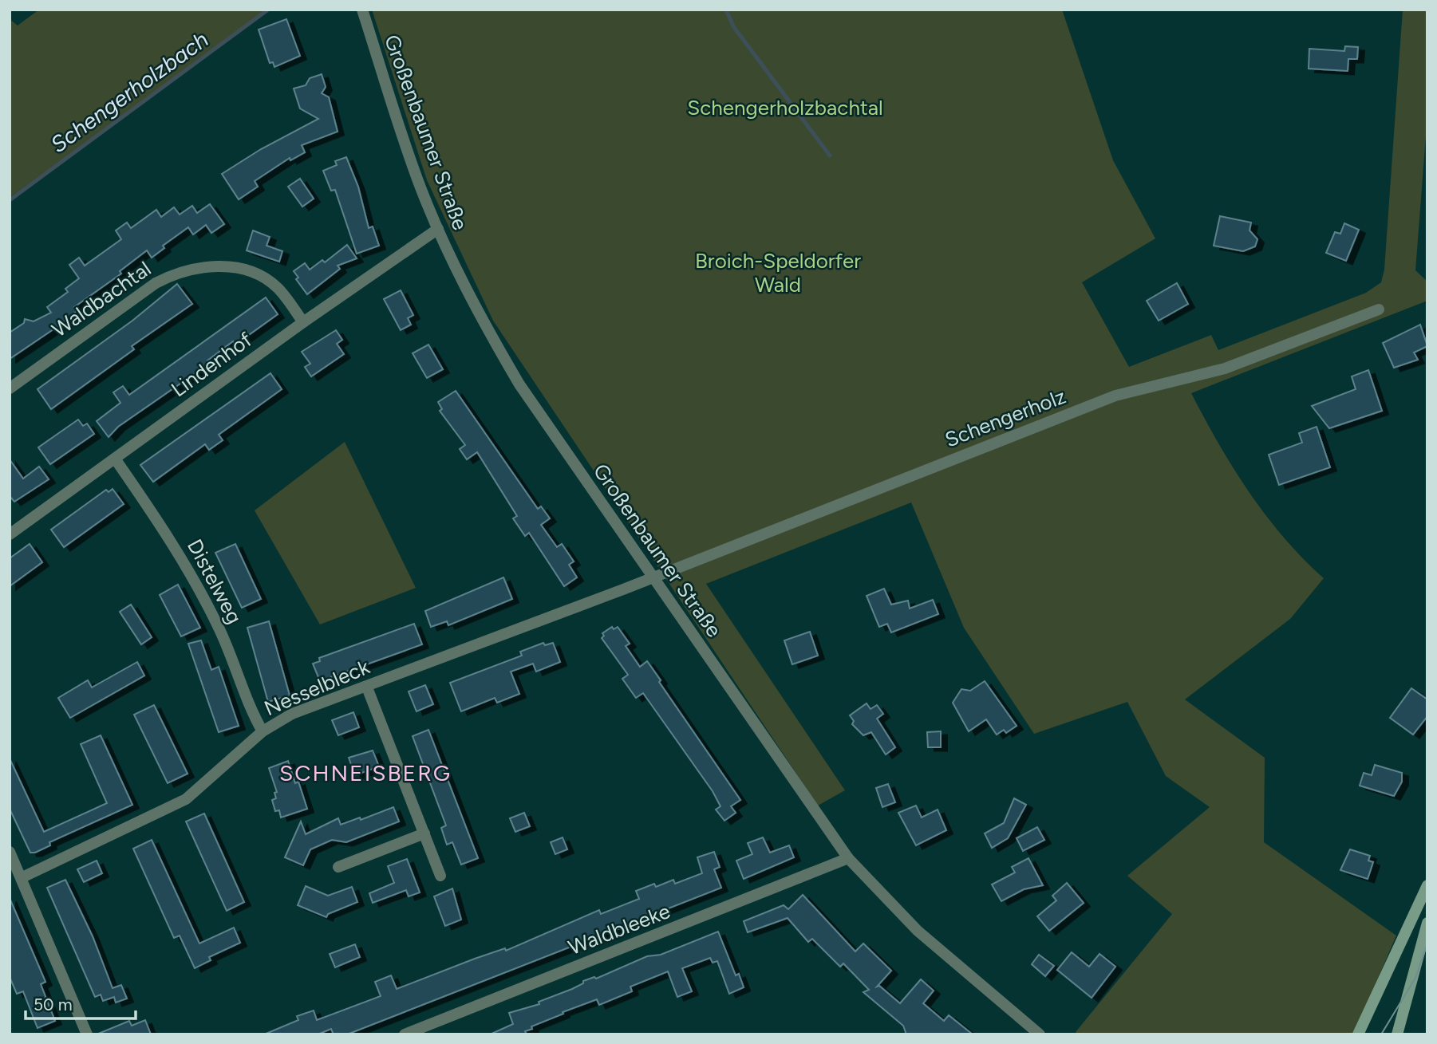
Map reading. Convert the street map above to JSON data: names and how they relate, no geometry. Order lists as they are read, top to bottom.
{
  "streets": {
    "street": [
      "Großenbaumer Straße",
      "Waldbachtal",
      "Lindenhof",
      "Schengerholz",
      "Distelweg",
      "Nesselbleck",
      "Waldbleeke"
    ]
  },
  "crossings": [
    ["Großenbaumer Straße", "Lindenhof"],
    ["Großenbaumer Straße", "Schengerholz"],
    ["Großenbaumer Straße", "Nesselbleck"],
    ["Großenbaumer Straße", "Waldbleeke"],
    ["Waldbachtal", "Lindenhof"],
    ["Lindenhof", "Distelweg"],
    ["Schengerholz", "Nesselbleck"],
    ["Distelweg", "Nesselbleck"]
  ],
  "districts": ["SCHNEISBERG"],
  "water": ["Schengerholzbach"],
  "parks": ["Schengerholzbachtal", "Broich-Speldorfer Wald"],
  "scale_bar": "50 m"
}
